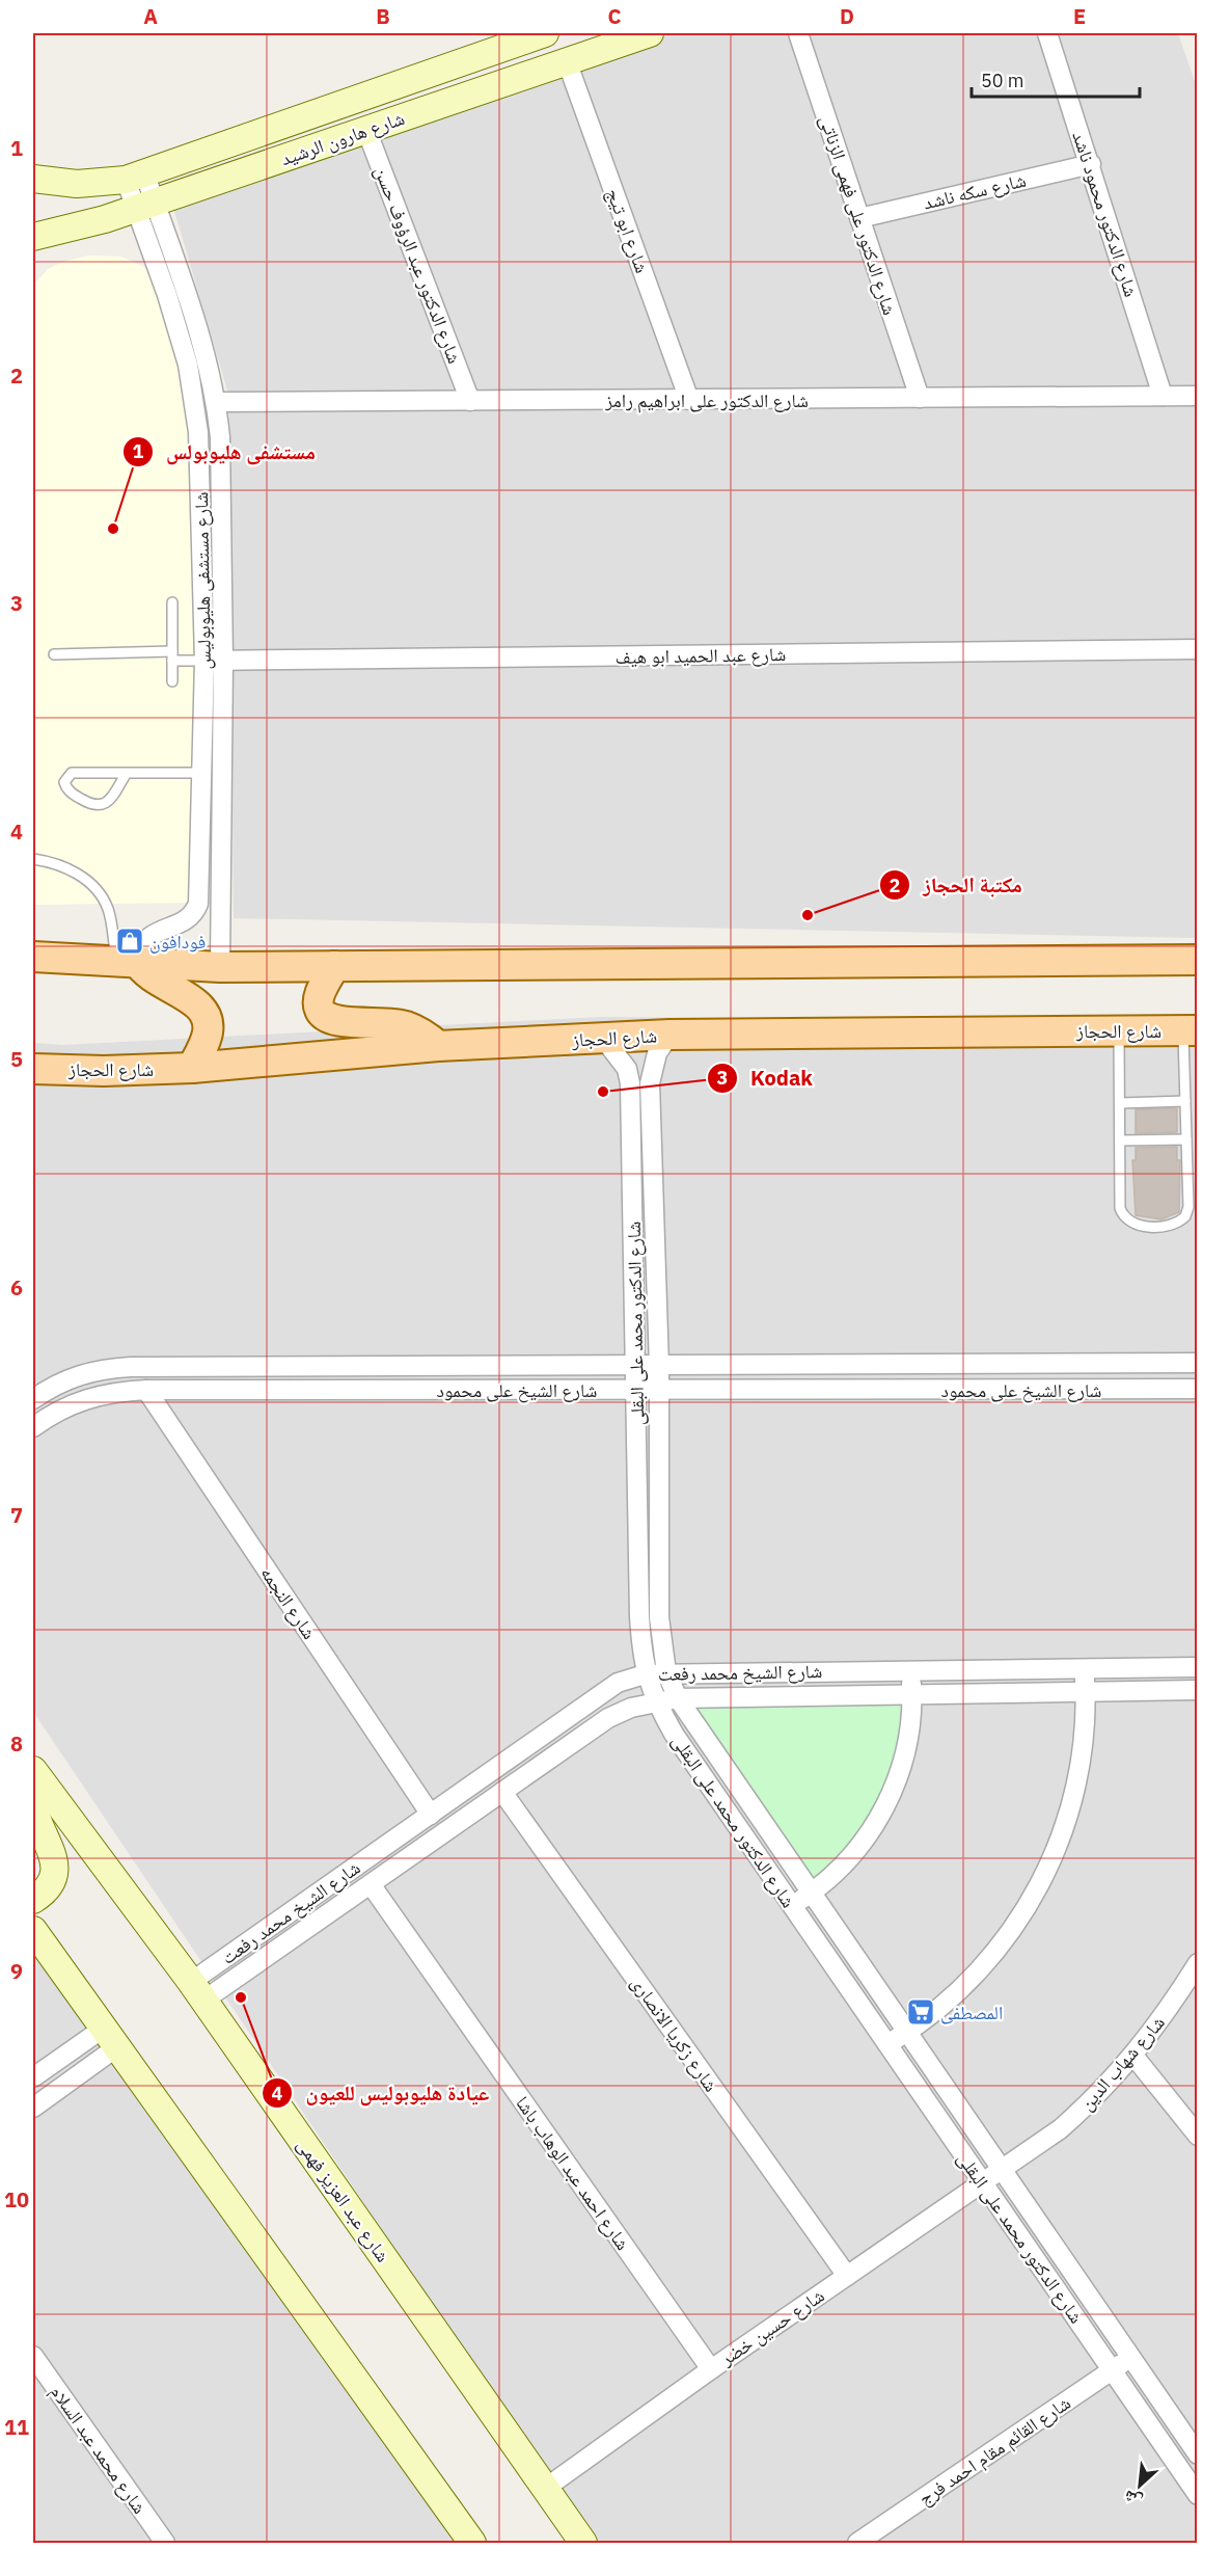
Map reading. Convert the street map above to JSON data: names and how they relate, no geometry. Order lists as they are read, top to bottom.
{
  "streets": {
    "main road": ["شارع هارون الرشيد", "شارع الحجاز", "شارع عبد العزيز فهمى"],
    "street": [
      "شارع سكه ناشد",
      "شارع الدكتور محمود ناشد",
      "شارع الدكتور على فهمى الزناتى",
      "شارع ابو تيج",
      "شارع الدكتور عبد الرؤوف حسن",
      "شارع الدكتور على ابراهيم رامز",
      "شارع مستشفى هليوبوليس",
      "شارع عبد الحميد ابو هيف",
      "شارع الدكتور محمد على البقلى",
      "شارع الشيخ على محمود",
      "شارع النجمه",
      "شارع الشيخ محمد رفعت",
      "شارع زكريا الانصارى",
      "شارع شهاب الدين",
      "شارع احمد عبد الوهاب باشا",
      "شارع حسين خضر",
      "شارع محمد عبد السلام",
      "شارع القائم مقام احمد فرج"
    ]
  },
  "crossings": [
    ["شارع هارون الرشيد", "شارع ابو تيج"],
    ["شارع هارون الرشيد", "شارع الدكتور عبد الرؤوف حسن"],
    ["شارع هارون الرشيد", "شارع مستشفى هليوبوليس"],
    ["شارع سكه ناشد", "شارع الدكتور محمود ناشد"],
    ["شارع سكه ناشد", "شارع الدكتور على فهمى الزناتى"],
    ["شارع الدكتور محمود ناشد", "شارع الدكتور على ابراهيم رامز"],
    ["شارع الدكتور على فهمى الزناتى", "شارع الدكتور على ابراهيم رامز"],
    ["شارع ابو تيج", "شارع الدكتور على ابراهيم رامز"],
    ["شارع الدكتور عبد الرؤوف حسن", "شارع الدكتور على ابراهيم رامز"],
    ["شارع الدكتور على ابراهيم رامز", "شارع مستشفى هليوبوليس"],
    ["شارع مستشفى هليوبوليس", "شارع عبد الحميد ابو هيف"],
    ["شارع الحجاز", "شارع الدكتور محمد على البقلى"],
    ["شارع الدكتور محمد على البقلى", "شارع الشيخ على محمود"],
    ["شارع الدكتور محمد على البقلى", "شارع الشيخ محمد رفعت"],
    ["شارع الدكتور محمد على البقلى", "شارع شهاب الدين"],
    ["شارع الدكتور محمد على البقلى", "شارع حسين خضر"],
    ["شارع الدكتور محمد على البقلى", "شارع القائم مقام احمد فرج"],
    ["شارع الشيخ على محمود", "شارع النجمه"],
    ["شارع النجمه", "شارع الشيخ محمد رفعت"],
    ["شارع الشيخ محمد رفعت", "شارع زكريا الانصارى"],
    ["شارع الشيخ محمد رفعت", "شارع احمد عبد الوهاب باشا"],
    ["شارع الشيخ محمد رفعت", "شارع عبد العزيز فهمى"],
    ["شارع زكريا الانصارى", "شارع حسين خضر"],
    ["شارع شهاب الدين", "شارع حسين خضر"],
    ["شارع احمد عبد الوهاب باشا", "شارع حسين خضر"],
    ["شارع عبد العزيز فهمى", "شارع حسين خضر"]
  ],
  "places": {
    "other": [
      "مستشفى هليوبولس",
      "مكتبة الحجاز",
      "Kodak",
      "عيادة هليوبوليس للعيون"
    ],
    "shop": ["فودافون"],
    "supermarket": ["المصطفى"]
  },
  "scale_bar": "50 m",
  "north": "bottom left",
  "grid": {
    "columns": [
      "A",
      "B",
      "C",
      "D",
      "E"
    ],
    "rows": [
      "1",
      "2",
      "3",
      "4",
      "5",
      "6",
      "7",
      "8",
      "9",
      "10",
      "11"
    ]
  }
}
